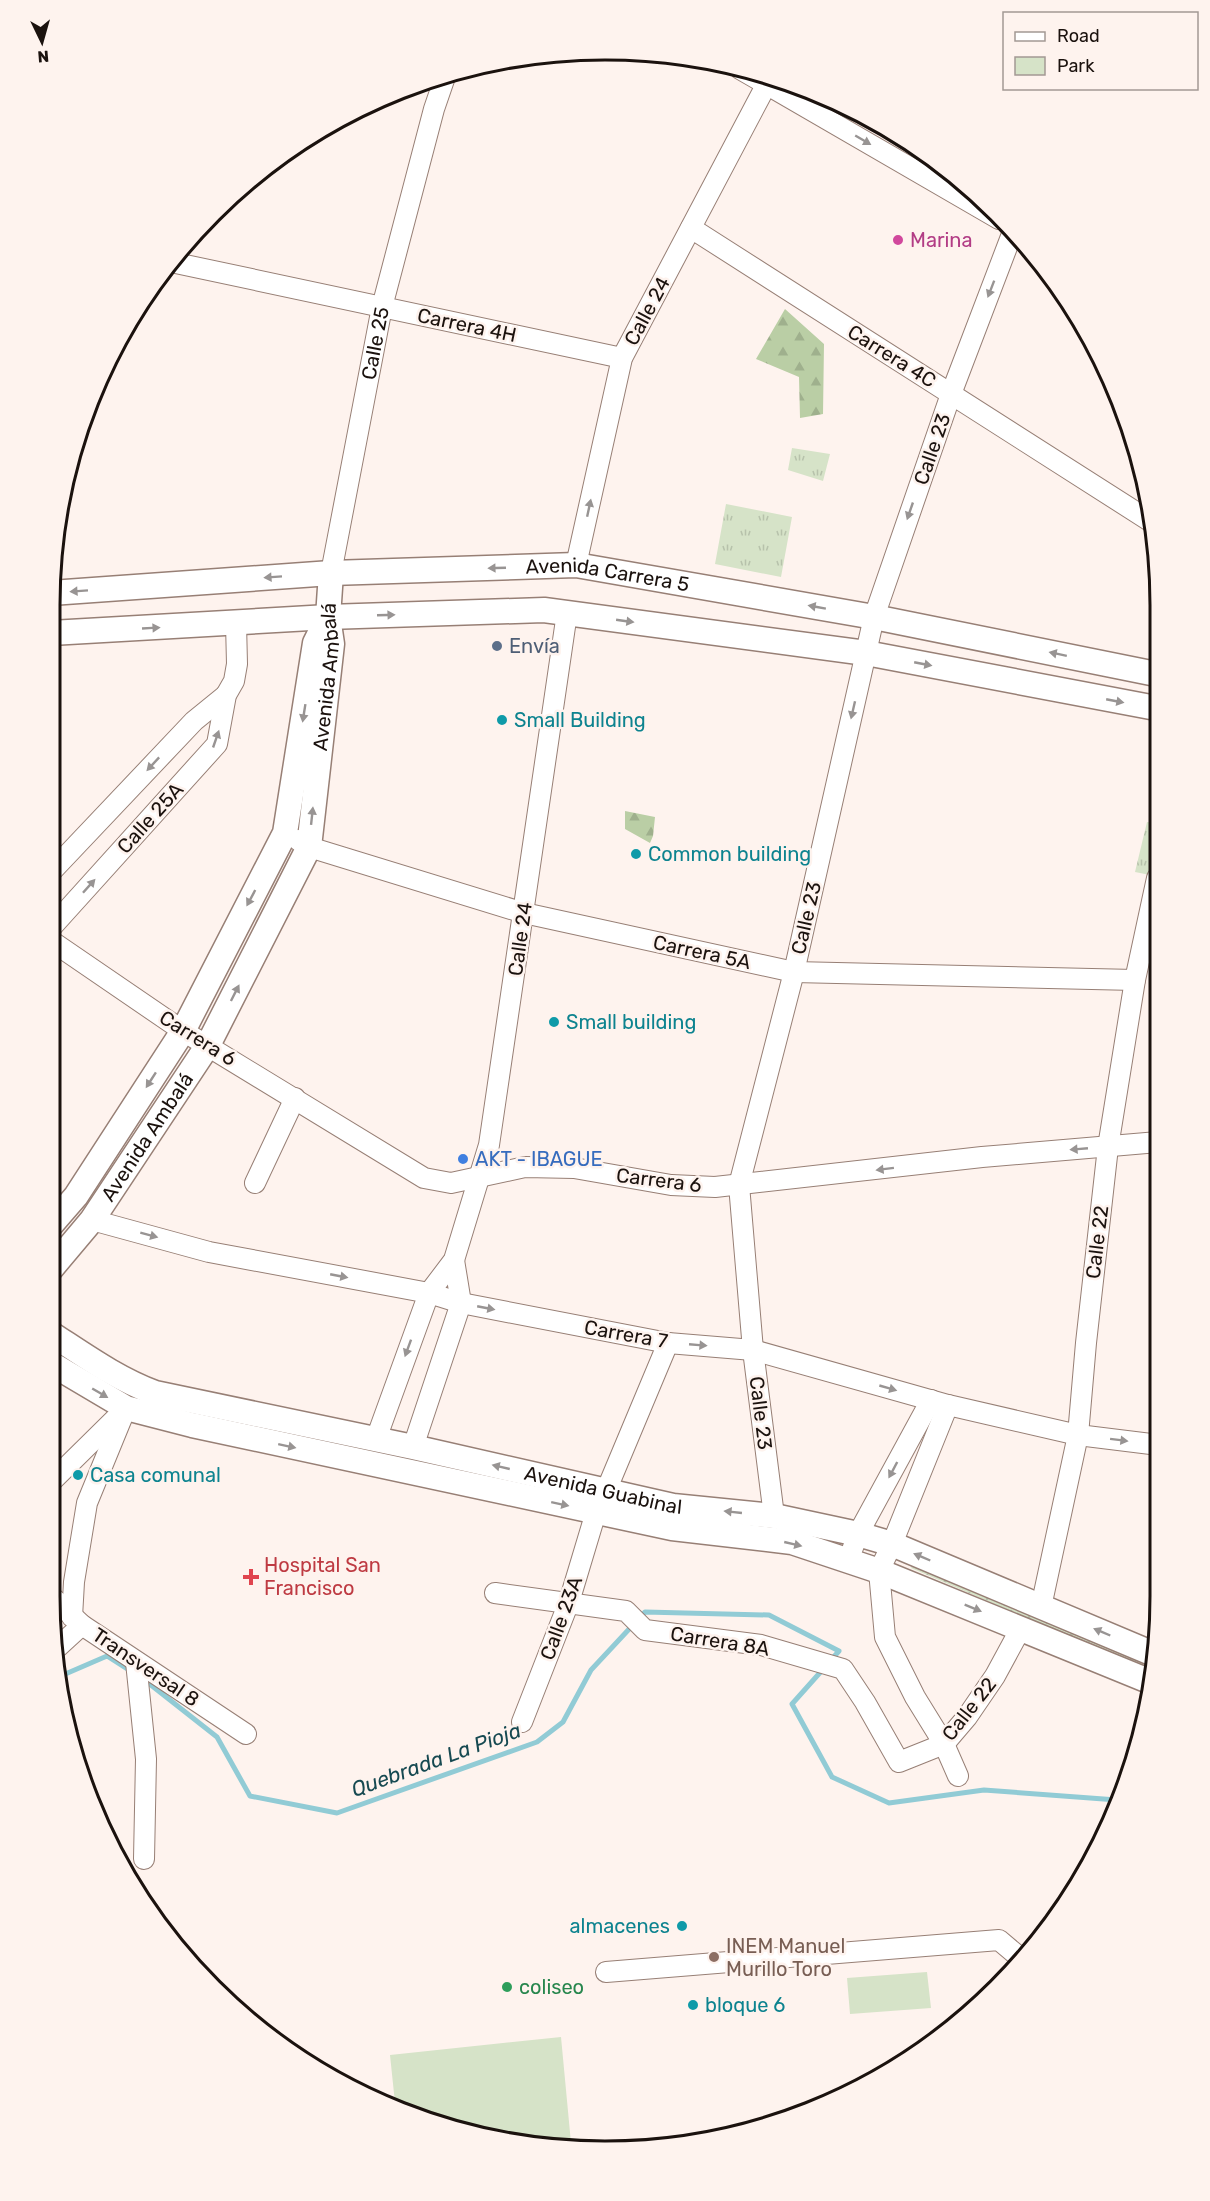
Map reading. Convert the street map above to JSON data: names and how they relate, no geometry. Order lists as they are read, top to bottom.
{
  "streets": {
    "main road": [
      "Calle 25",
      "Avenida Carrera 5",
      "Avenida Ambalá",
      "Avenida Guabinal"
    ],
    "street": [
      "Calle 24",
      "Carrera 4H",
      "Carrera 4C",
      "Calle 23",
      "Calle 25A",
      "Carrera 5A",
      "Carrera 6",
      "Calle 22",
      "Carrera 7",
      "Calle 23A",
      "Carrera 8A",
      "Transversal 8"
    ]
  },
  "crossings": [
    ["Calle 24", "Carrera 4H"],
    ["Calle 24", "Carrera 4C"],
    ["Calle 24", "Avenida Carrera 5"],
    ["Calle 24", "Carrera 5A"],
    ["Calle 24", "Carrera 6"],
    ["Calle 24", "Carrera 7"],
    ["Calle 24", "Avenida Guabinal"],
    ["Carrera 4H", "Calle 25"],
    ["Calle 25", "Avenida Carrera 5"],
    ["Calle 25", "Avenida Ambalá"],
    ["Carrera 4C", "Calle 23"],
    ["Calle 23", "Avenida Carrera 5"],
    ["Calle 23", "Carrera 5A"],
    ["Calle 23", "Carrera 6"],
    ["Calle 23", "Carrera 7"],
    ["Calle 23", "Avenida Guabinal"],
    ["Avenida Carrera 5", "Avenida Ambalá"],
    ["Avenida Carrera 5", "Calle 25A"],
    ["Avenida Ambalá", "Carrera 5A"],
    ["Avenida Ambalá", "Carrera 6"],
    ["Avenida Ambalá", "Carrera 7"],
    ["Carrera 5A", "Calle 22"],
    ["Carrera 6", "Calle 22"],
    ["Calle 22", "Carrera 7"],
    ["Calle 22", "Avenida Guabinal"],
    ["Calle 22", "Carrera 8A"],
    ["Carrera 7", "Calle 23A"],
    ["Avenida Guabinal", "Calle 23A"],
    ["Calle 23A", "Carrera 8A"]
  ],
  "one_way": ["Calle 23", "Carrera 7"],
  "water": ["Quebrada La Pioja"],
  "places": {
    "other": [
      "Marina",
      "Envía",
      "Small Building",
      "Common building",
      "Small building",
      "AKT - IBAGUE",
      "Casa comunal",
      "almacenes",
      "INEM Manuel Murillo Toro",
      "coliseo",
      "bloque 6"
    ],
    "health": ["Hospital San Francisco"]
  },
  "legend": ["Road", "Park"],
  "north": "bottom"
}
